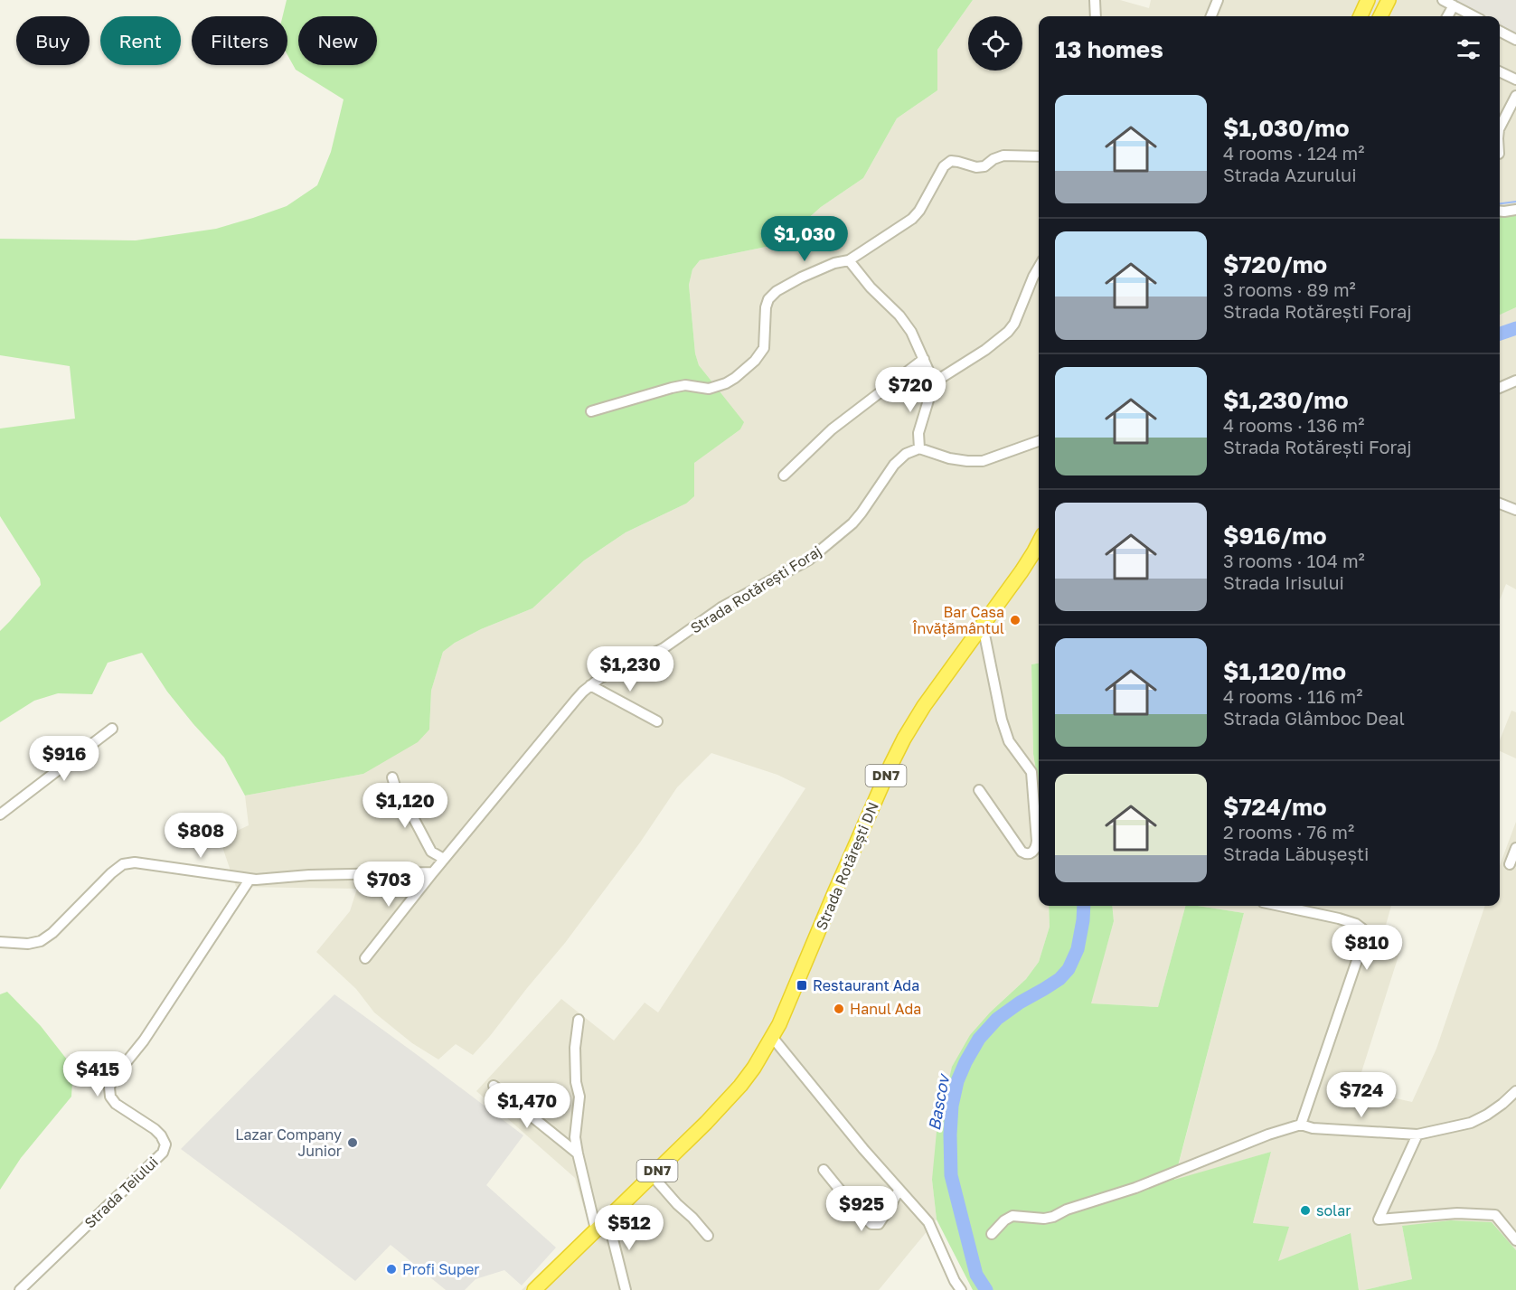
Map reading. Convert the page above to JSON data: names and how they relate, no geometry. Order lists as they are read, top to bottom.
{
  "streets": {
    "highway": ["DN7", "Strada Rotărești DN"],
    "street": ["Strada Rotărești Foraj", "Strada Teiului"]
  },
  "crossings": [
    ["DN7", "Strada Rotărești DN"]
  ],
  "water": ["Bascov"],
  "places": {
    "other": [
      "Bar Casa Învățământul",
      "Hanul Ada",
      "Lazar Company Junior",
      "solar",
      "Profi Super"
    ],
    "transit": ["Restaurant Ada"]
  },
  "page": {
    "chip": [
      "Buy",
      "Rent",
      "Filters",
      "New"
    ],
    "heading": "13 homes",
    "list": [
      {
        "name": "$1,030/mo",
        "note": "4 rooms · 124 m² · Strada Azurului"
      },
      {
        "name": "$720/mo",
        "note": "3 rooms · 89 m² · Strada Rotărești Foraj"
      },
      {
        "name": "$1,230/mo",
        "note": "4 rooms · 136 m² · Strada Rotărești Foraj"
      },
      {
        "name": "$916/mo",
        "note": "3 rooms · 104 m² · Strada Irisului"
      },
      {
        "name": "$1,120/mo",
        "note": "4 rooms · 116 m² · Strada Glâmboc Deal"
      },
      {
        "name": "$724/mo",
        "note": "2 rooms · 76 m² · Strada Lăbușești"
      }
    ],
    "price": [
      "$1,030",
      "$720",
      "$1,230",
      "$916",
      "$1,120",
      "$808",
      "$703",
      "$810",
      "$415",
      "$724",
      "$1,470",
      "$925",
      "$512"
    ]
  }
}
